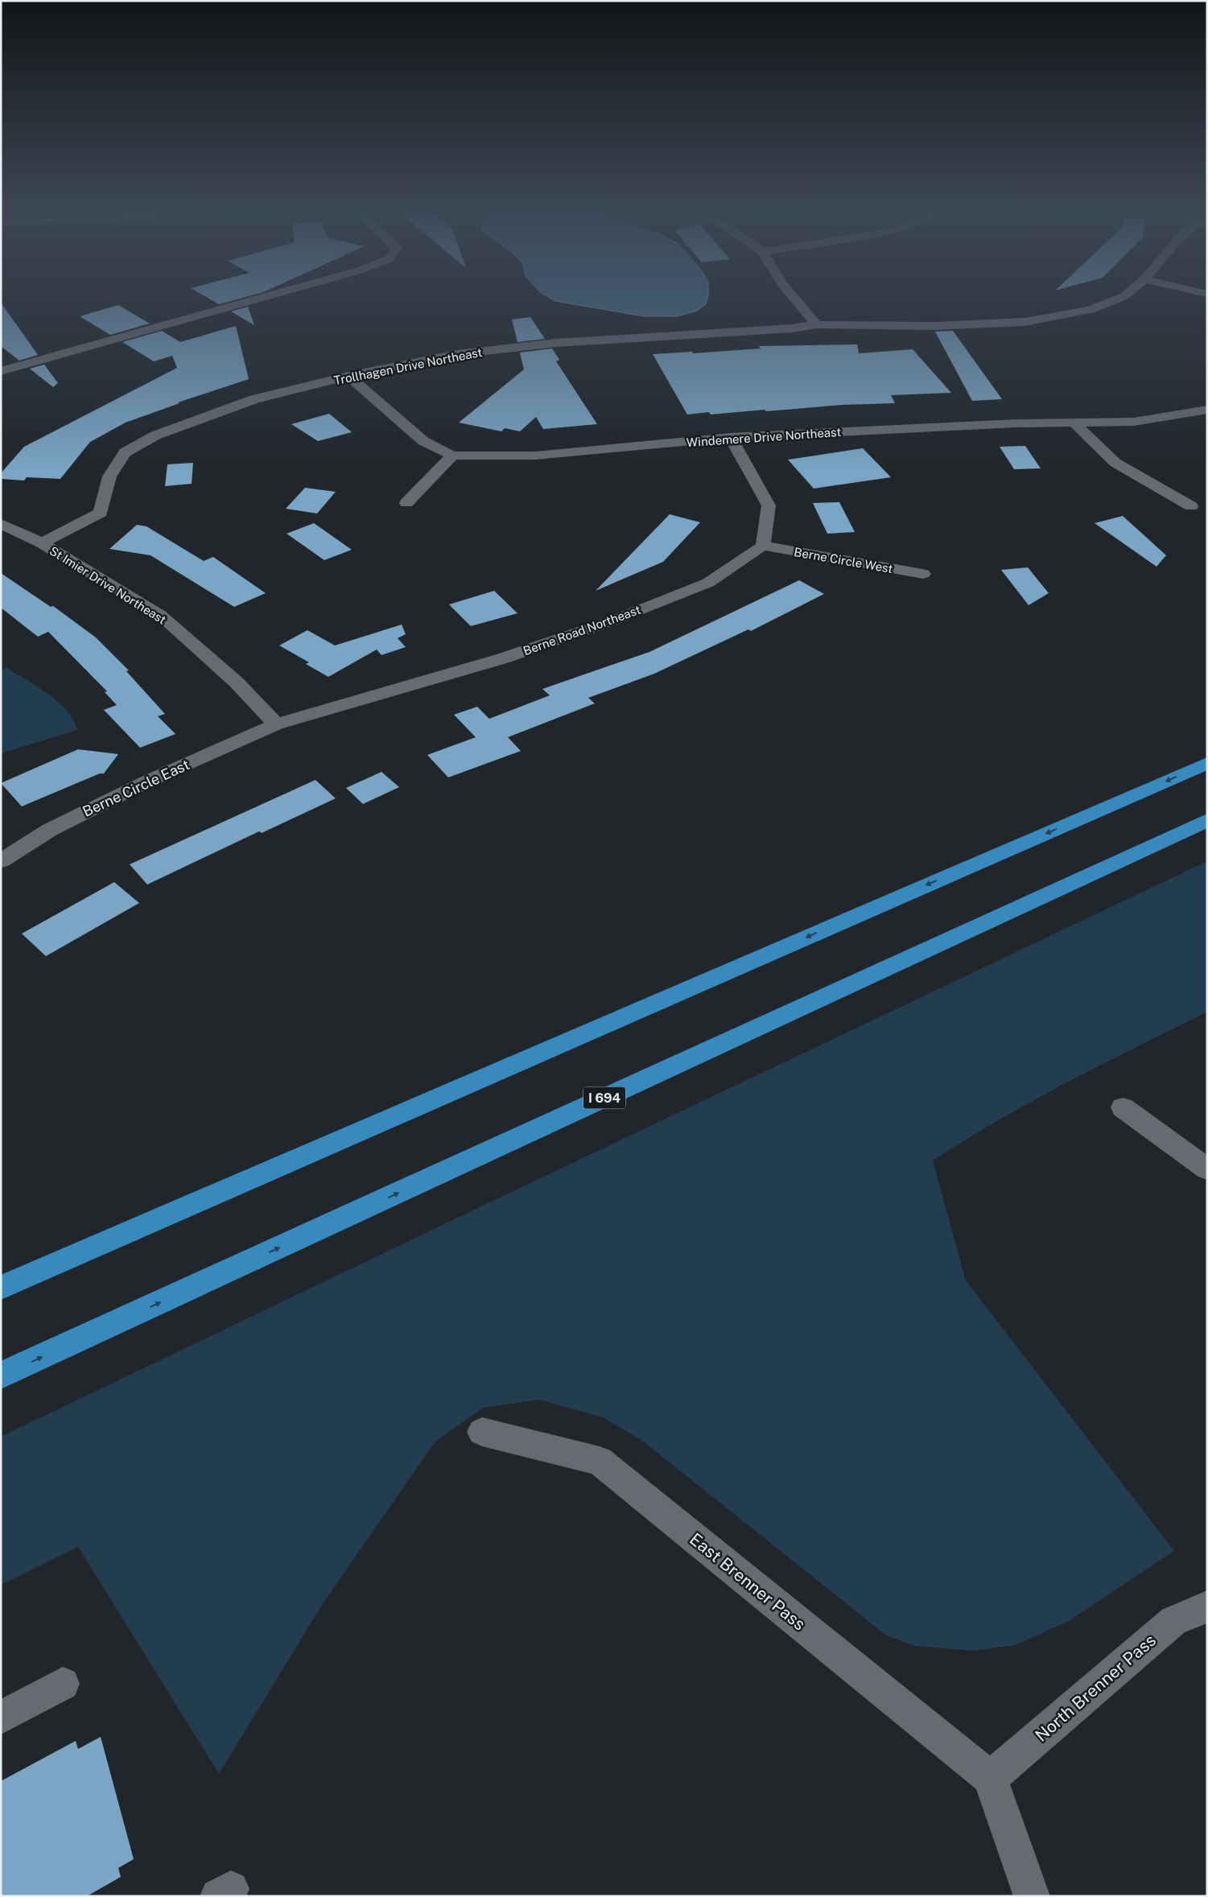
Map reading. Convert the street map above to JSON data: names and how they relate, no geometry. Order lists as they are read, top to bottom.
{
  "streets": {
    "highway": ["I 694"],
    "street": [
      "Trollhagen Drive Northeast",
      "Windemere Drive Northeast",
      "Berne Circle West",
      "St Imier Drive Northeast",
      "Berne Road Northeast",
      "Berne Circle East",
      "East Brenner Pass",
      "North Brenner Pass"
    ]
  },
  "crossings": [
    ["Trollhagen Drive Northeast", "Windemere Drive Northeast"],
    ["Trollhagen Drive Northeast", "St Imier Drive Northeast"],
    ["Berne Circle West", "Berne Road Northeast"],
    ["St Imier Drive Northeast", "Berne Road Northeast"],
    ["St Imier Drive Northeast", "Berne Circle East"],
    ["Berne Road Northeast", "Berne Circle East"],
    ["East Brenner Pass", "North Brenner Pass"]
  ]
}
